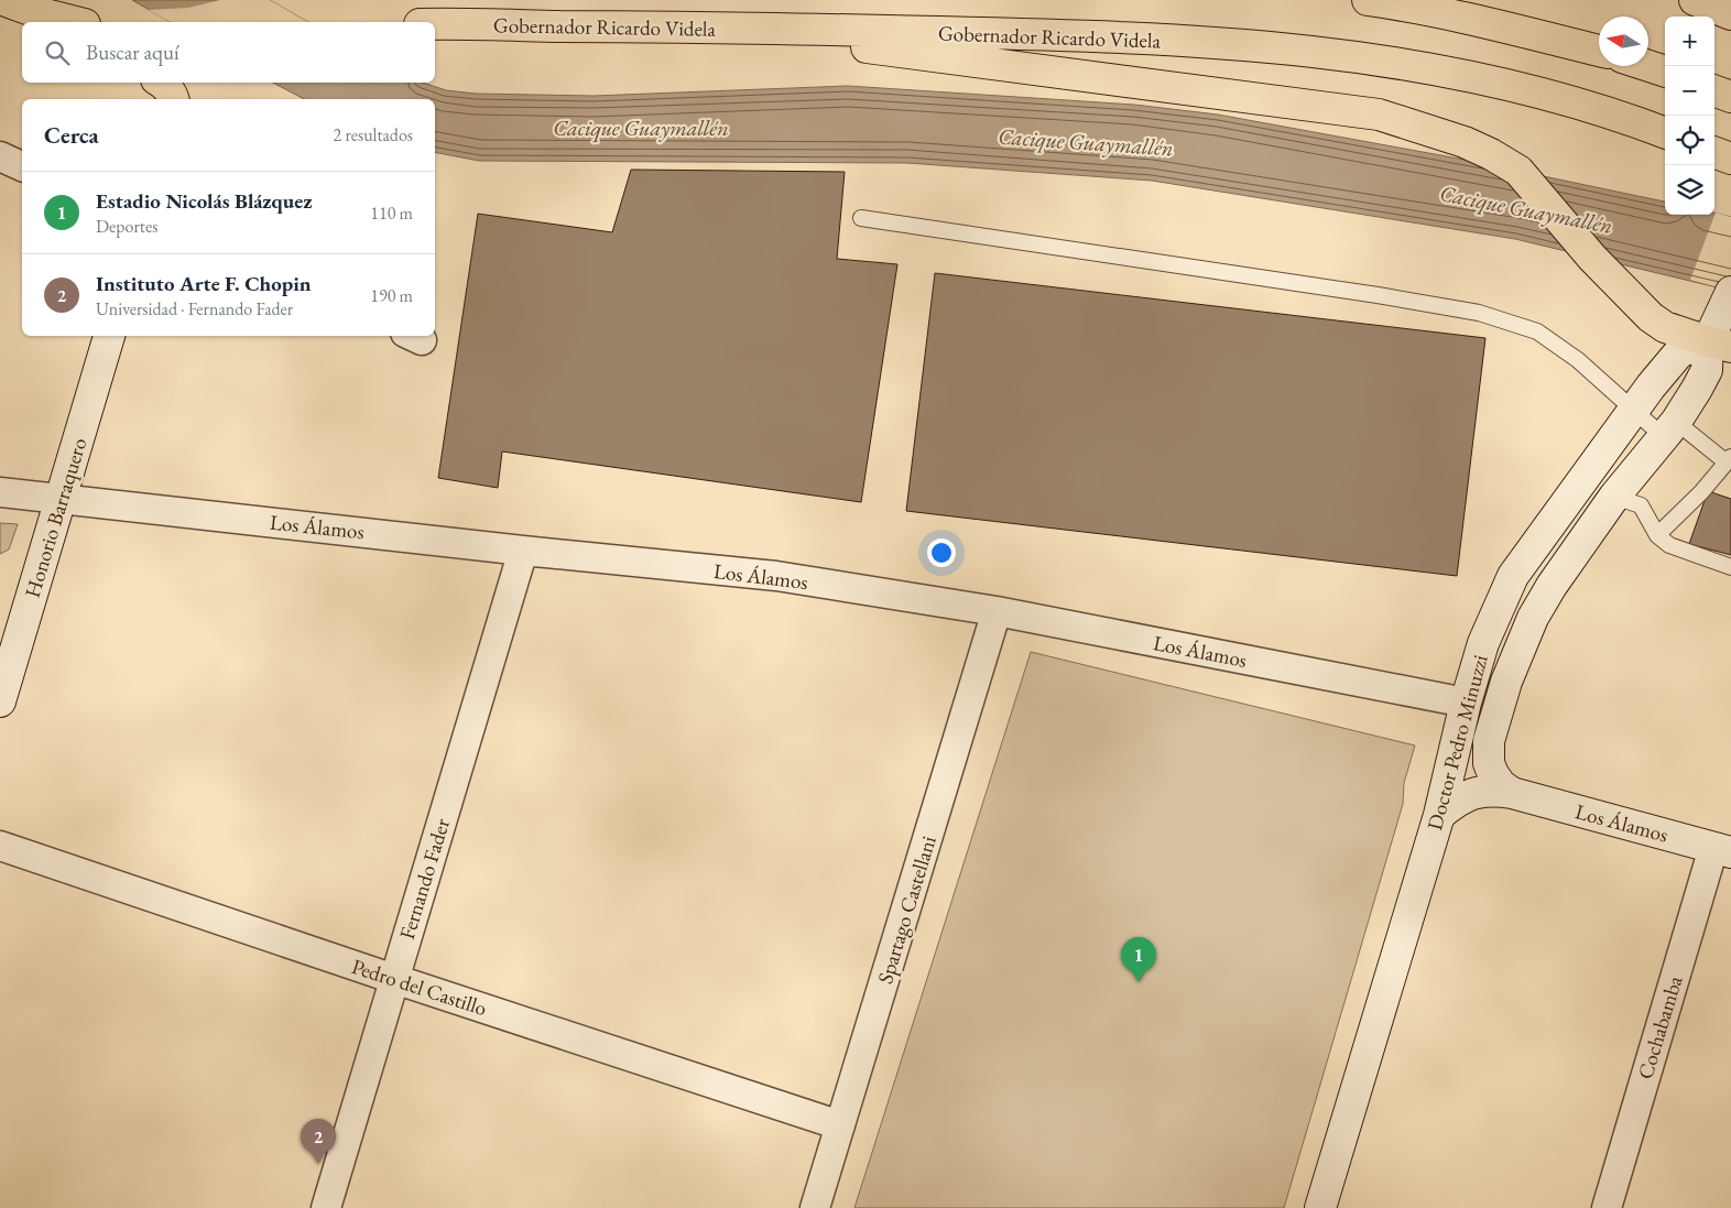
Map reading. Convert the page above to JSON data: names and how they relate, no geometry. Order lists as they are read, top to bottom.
{
  "streets": {
    "highway": ["Gobernador Ricardo Videla"],
    "street": [
      "Honorio Barraquero",
      "Los Álamos",
      "Doctor Pedro Minuzzi",
      "Fernando Fader",
      "Spartago Castellani",
      "Pedro del Castillo",
      "Cochabamba"
    ]
  },
  "crossings": [
    ["Honorio Barraquero", "Los Álamos"],
    ["Los Álamos", "Doctor Pedro Minuzzi"],
    ["Los Álamos", "Fernando Fader"],
    ["Los Álamos", "Spartago Castellani"],
    ["Los Álamos", "Cochabamba"],
    ["Fernando Fader", "Pedro del Castillo"],
    ["Spartago Castellani", "Pedro del Castillo"]
  ],
  "water": ["Cacique Guaymallén"],
  "north": "left",
  "page": {
    "map_buttons": ["+", "−"],
    "search": "Buscar aquí",
    "heading": ["Cerca", "2 resultados"],
    "list": [
      {
        "mark": "1",
        "name": "Estadio Nicolás Blázquez",
        "note": "Deportes",
        "value": "110 m"
      },
      {
        "mark": "2",
        "name": "Instituto Arte F. Chopin",
        "note": "Universidad · Fernando Fader",
        "value": "190 m"
      }
    ],
    "pins": ["1", "2"]
  }
}
